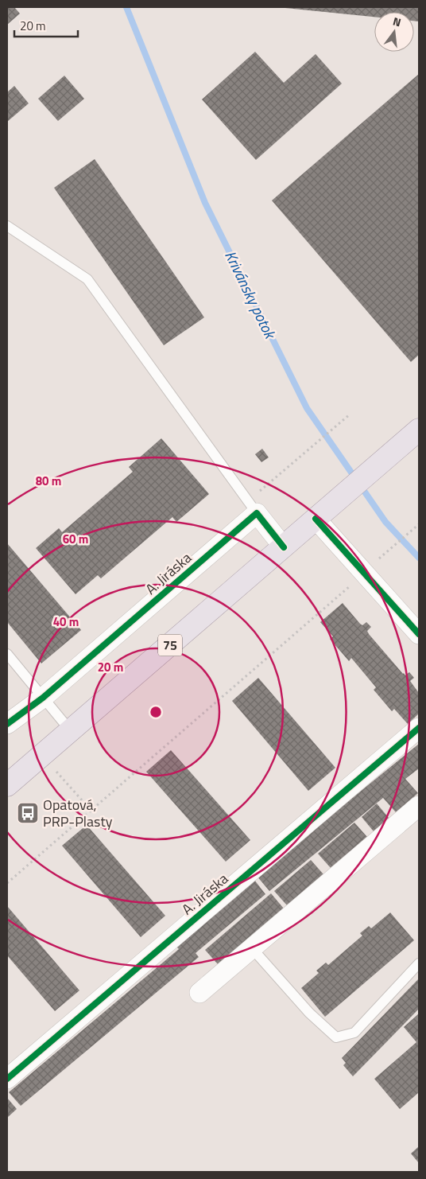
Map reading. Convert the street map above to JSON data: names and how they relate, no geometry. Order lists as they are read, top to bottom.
{
  "streets": {
    "main road": ["75"],
    "street": ["A. Jiráska"]
  },
  "water": ["Krivánsky potok"],
  "places": {
    "bus stop": ["Opatová, PRP-Plasty"]
  },
  "scale_bar": "20 m",
  "north": "top",
  "rings": [
    "80 m",
    "60 m",
    "40 m",
    "20 m"
  ]
}
